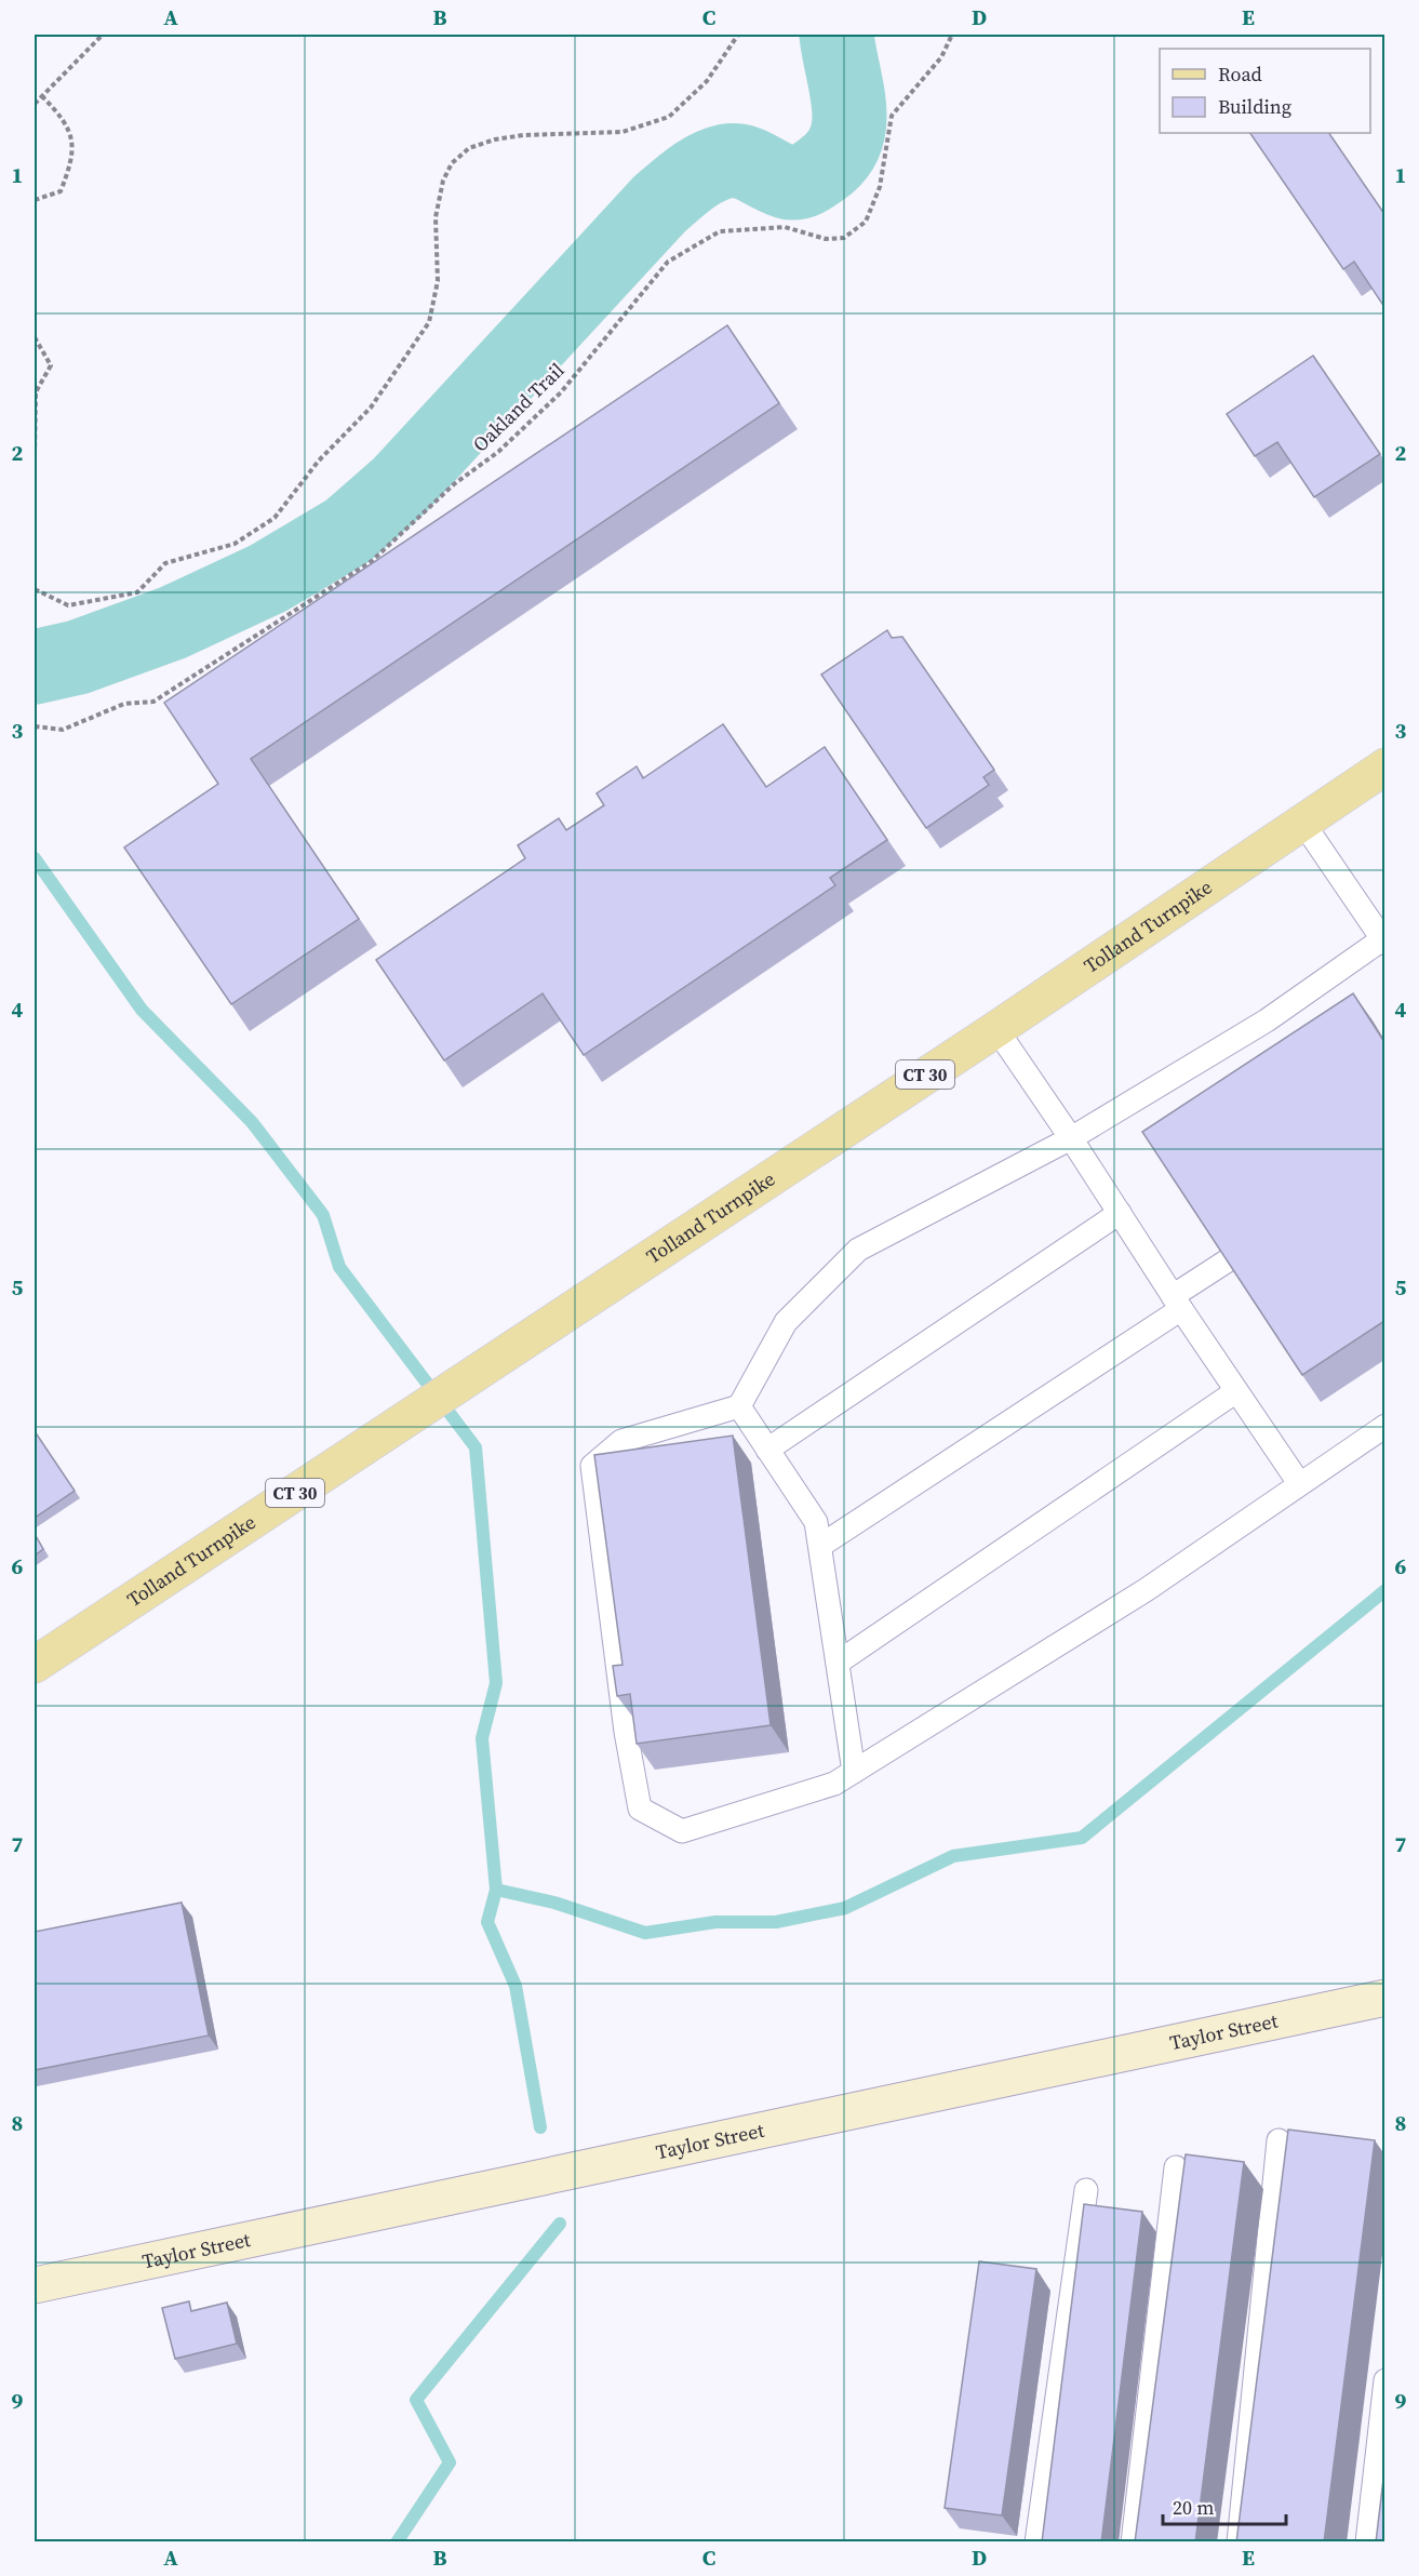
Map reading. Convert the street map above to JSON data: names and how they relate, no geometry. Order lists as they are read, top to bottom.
{
  "streets": {
    "main road": ["Tolland Turnpike", "CT 30"],
    "street": ["Taylor Street"],
    "path": ["Oakland Trail"]
  },
  "legend": ["Road", "Building"],
  "scale_bar": "20 m",
  "grid": {
    "columns": [
      "A",
      "B",
      "C",
      "D",
      "E"
    ],
    "rows": [
      "1",
      "2",
      "3",
      "4",
      "5",
      "6",
      "7",
      "8",
      "9"
    ]
  }
}
